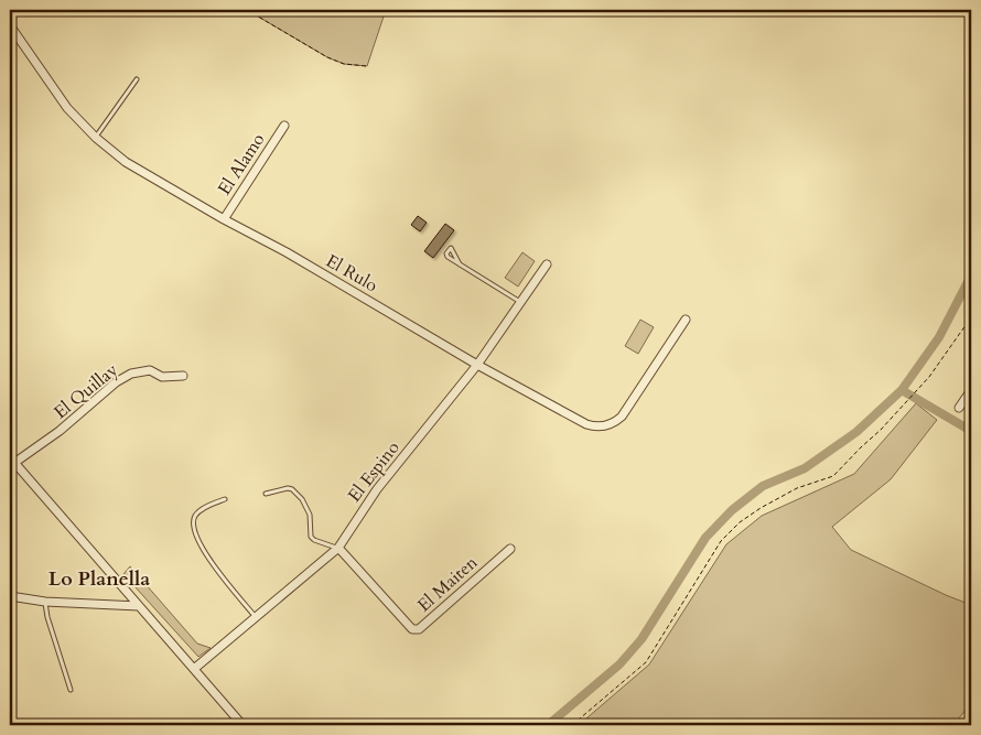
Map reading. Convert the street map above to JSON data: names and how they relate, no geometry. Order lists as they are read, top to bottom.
{
  "streets": {
    "street": [
      "El Alamo",
      "El Rulo",
      "El Quillay",
      "El Espino",
      "El Maiten"
    ]
  },
  "crossings": [
    ["El Alamo", "El Rulo"],
    ["El Rulo", "El Espino"],
    ["El Espino", "El Maiten"]
  ],
  "districts": ["Lo Planella"]
}
